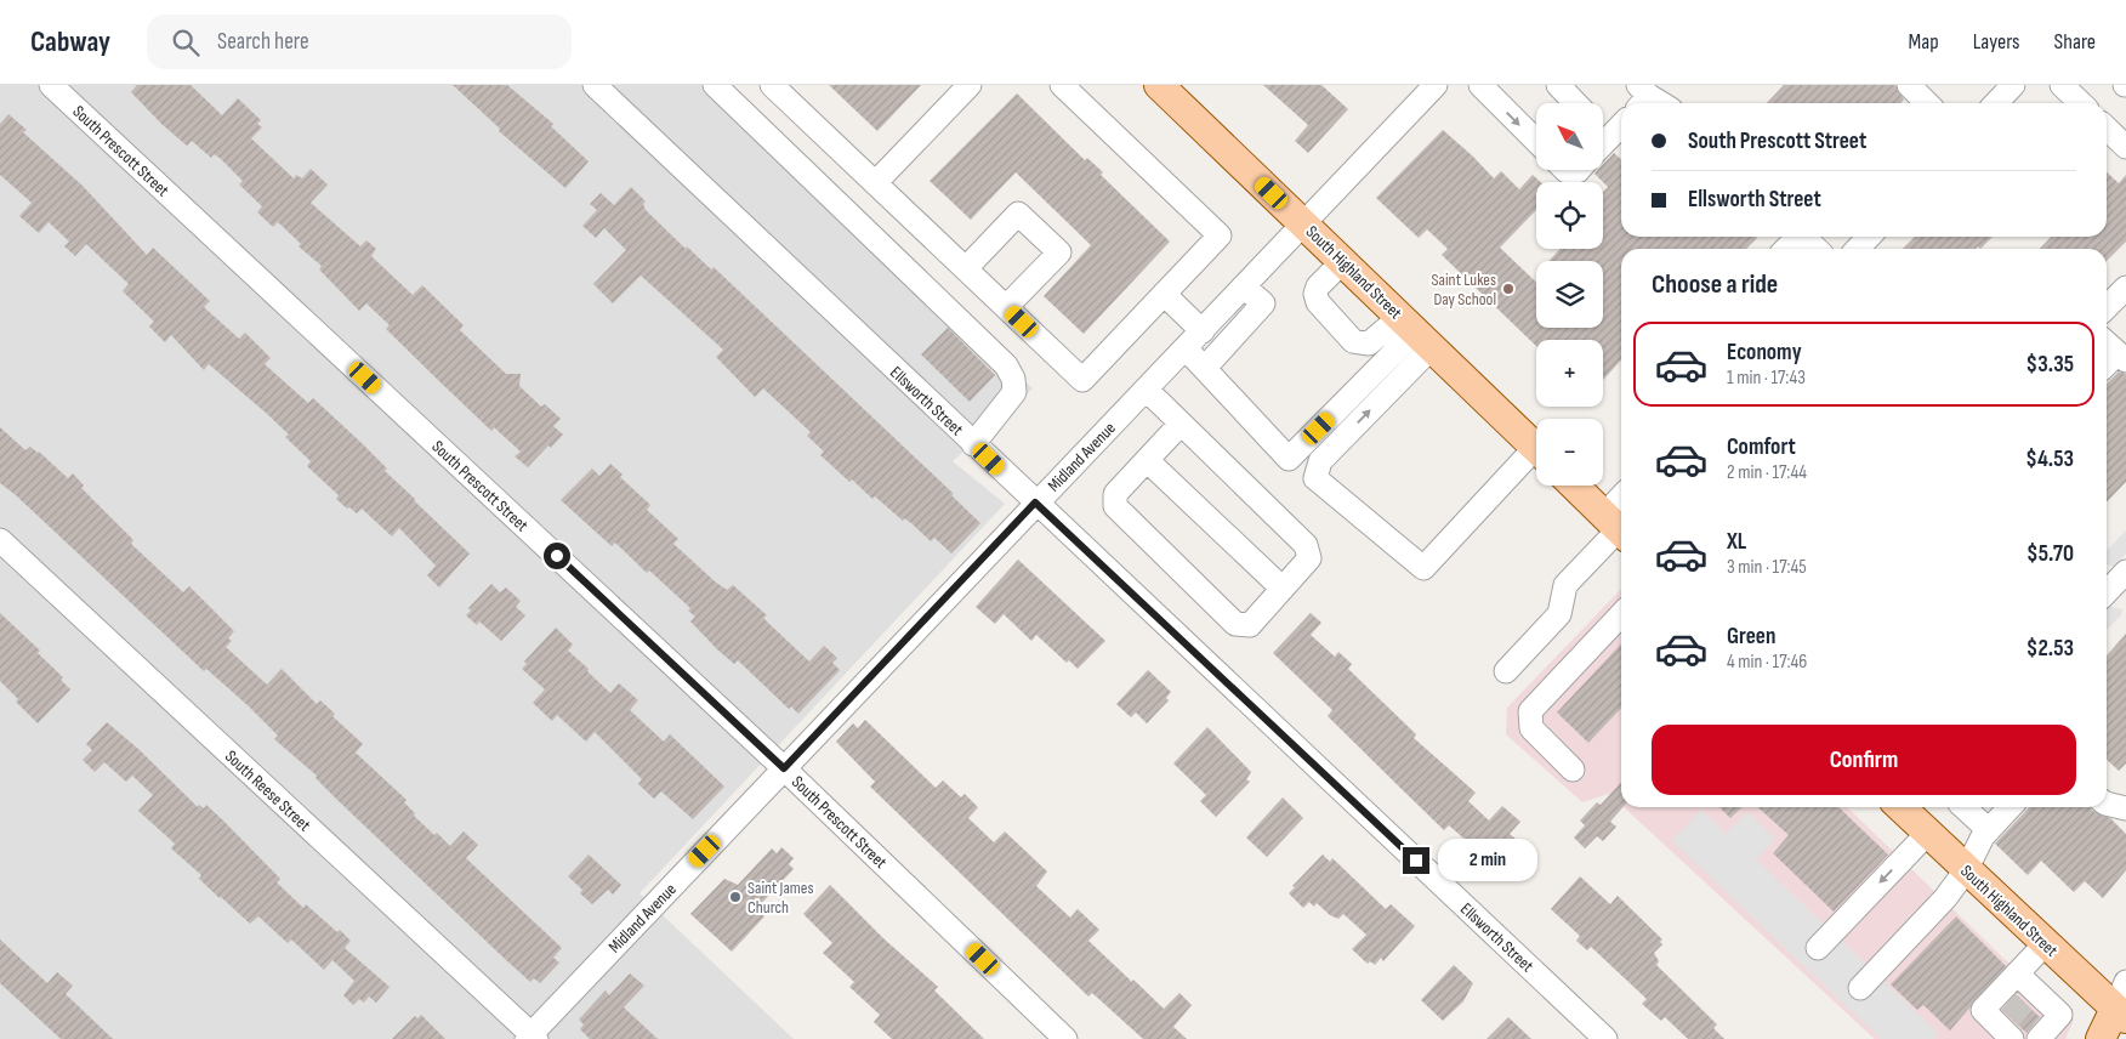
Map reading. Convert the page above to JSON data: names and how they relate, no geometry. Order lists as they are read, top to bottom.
{
  "streets": {
    "main road": ["South Highland Street"],
    "street": [
      "South Prescott Street",
      "Ellsworth Street",
      "Midland Avenue",
      "South Reese Street"
    ]
  },
  "crossings": [
    ["South Prescott Street", "Midland Avenue"],
    ["South Highland Street", "Midland Avenue"],
    ["Ellsworth Street", "Midland Avenue"],
    ["Midland Avenue", "South Reese Street"]
  ],
  "places": ["Saint Lukes Day School", "Saint James Church"],
  "north": "top left",
  "page": {
    "header": "Cabway",
    "search": "Search here",
    "nav": ["Map", "Layers", "Share"],
    "map_buttons": ["+", "−"],
    "banner": ["South Prescott Street", "Ellsworth Street"],
    "heading": "Choose a ride",
    "list": [
      {
        "name": "Economy",
        "note": "1 min · 17:43",
        "value": "$3.35"
      },
      {
        "name": "Comfort",
        "note": "2 min · 17:44",
        "value": "$4.53"
      },
      {
        "name": "XL",
        "note": "3 min · 17:45",
        "value": "$5.70"
      },
      {
        "name": "Green",
        "note": "4 min · 17:46",
        "value": "$2.53"
      }
    ],
    "buttons": "Confirm",
    "bubble": "2 min"
  }
}
